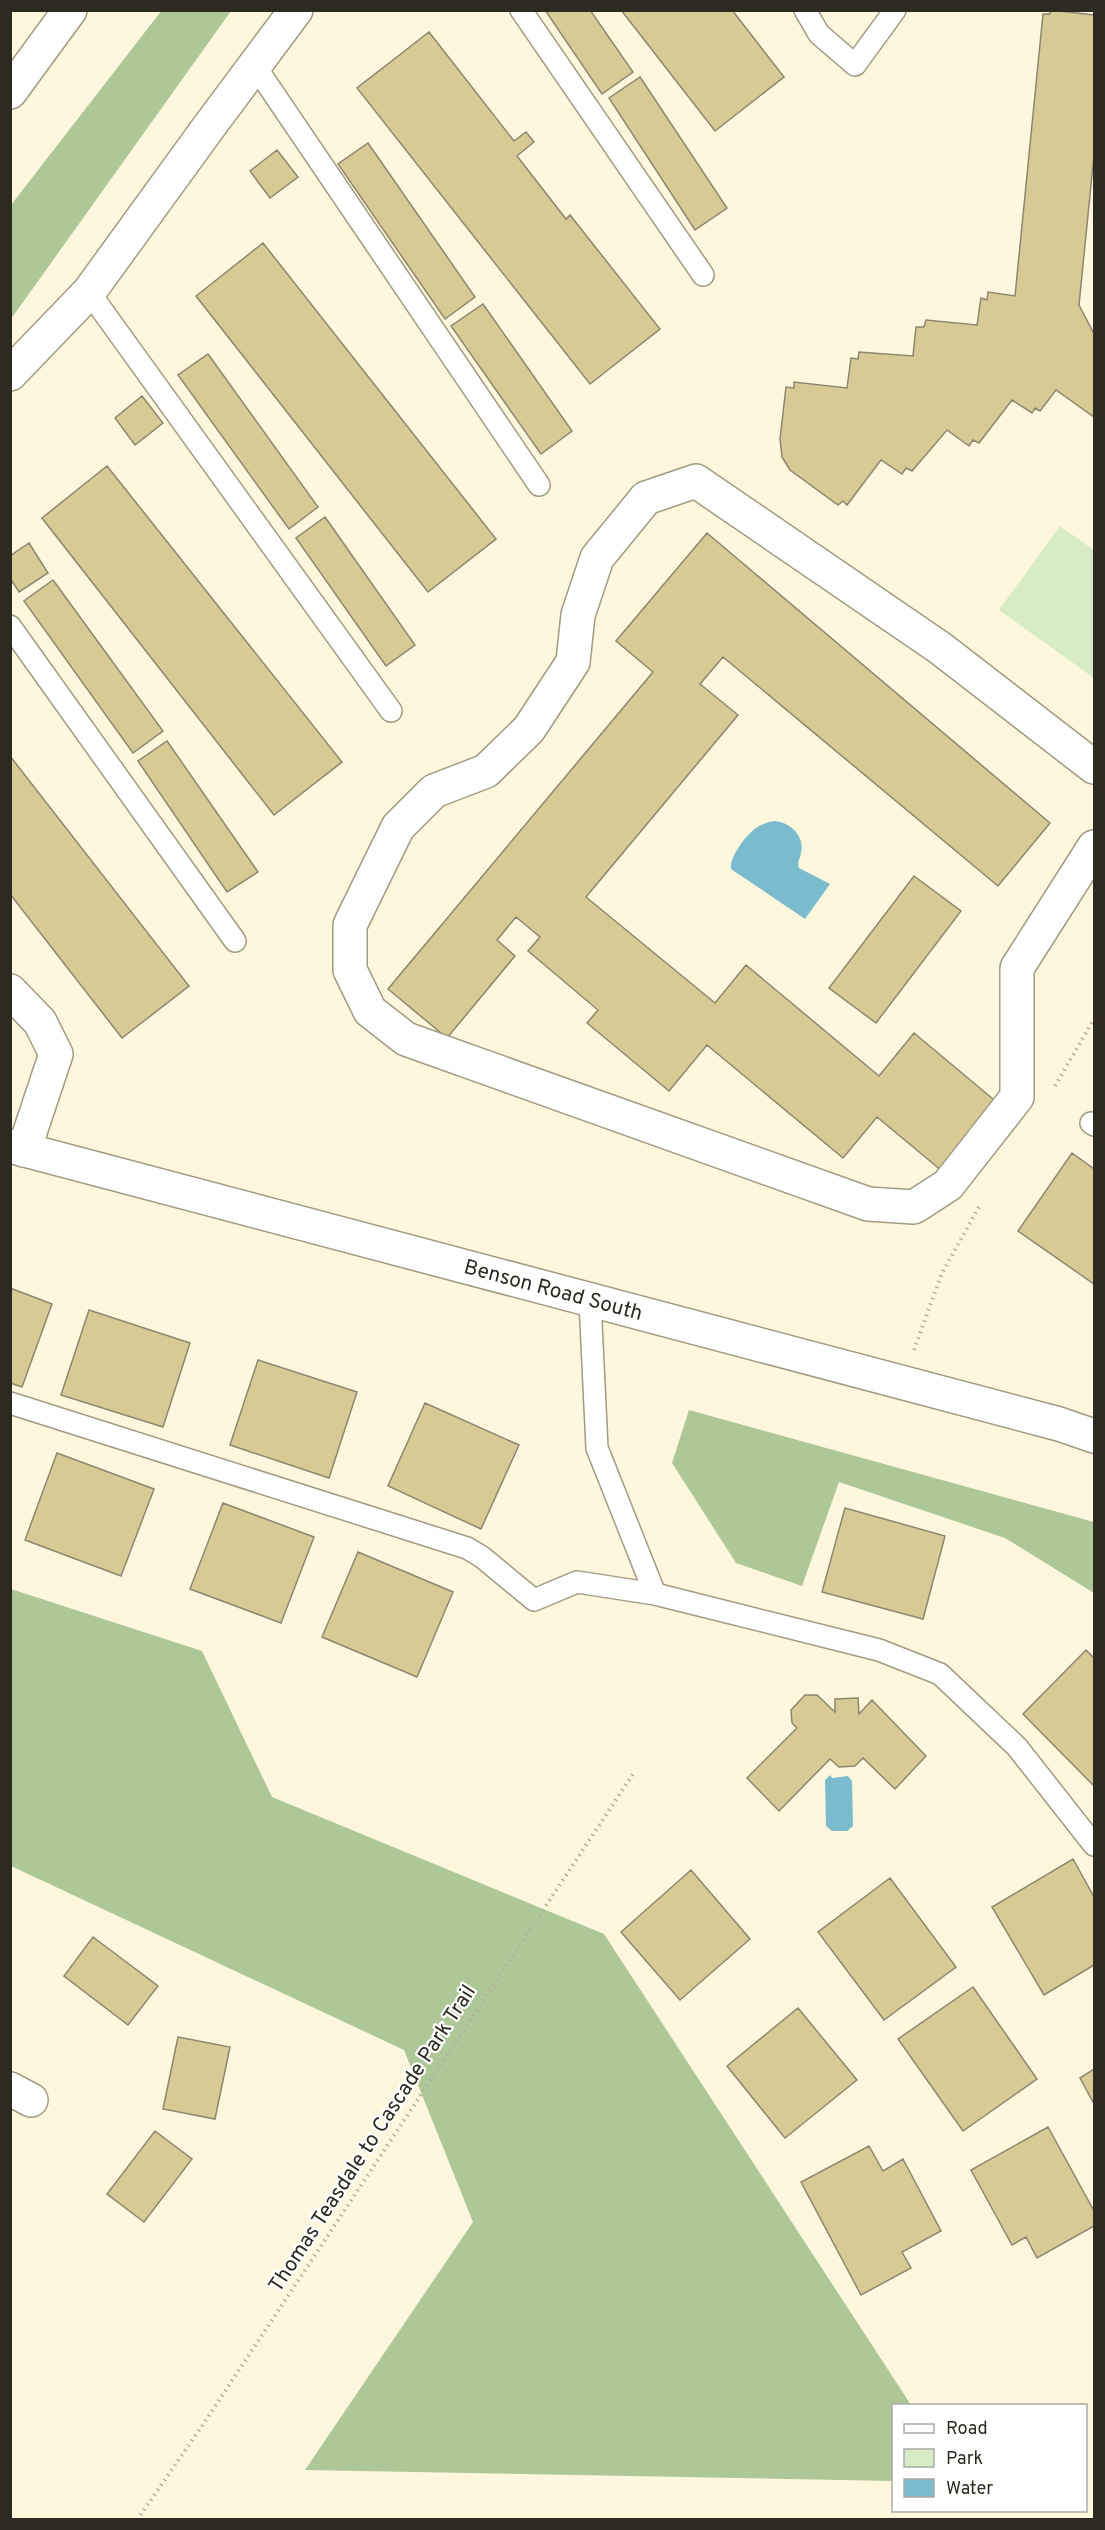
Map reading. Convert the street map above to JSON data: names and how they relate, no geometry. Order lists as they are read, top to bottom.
{
  "streets": {
    "street": ["Benson Road South"],
    "path": ["Thomas Teasdale to Cascade Park Trail"]
  },
  "legend": ["Road", "Park", "Water"]
}
